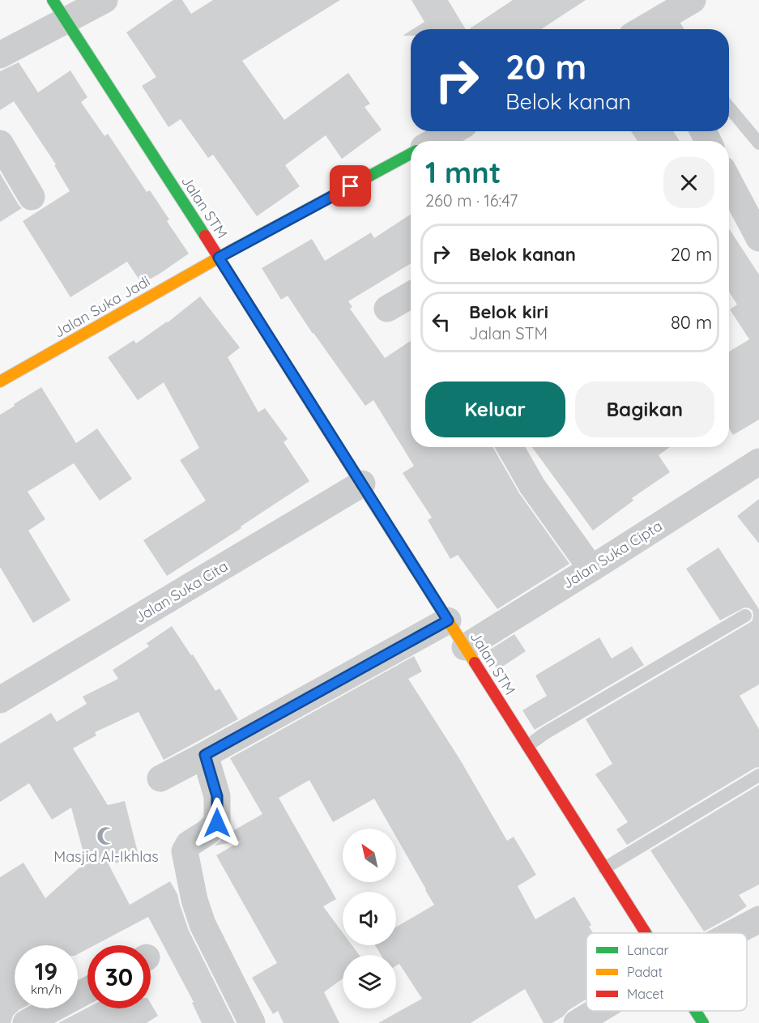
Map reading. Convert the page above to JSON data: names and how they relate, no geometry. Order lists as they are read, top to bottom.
{
  "streets": {
    "street": [
      "Jalan STM",
      "Jalan Suka Jadi",
      "Jalan Suka Cipta",
      "Jalan Suka Cita"
    ]
  },
  "crossings": [
    ["Jalan STM", "Jalan Suka Jadi"],
    ["Jalan STM", "Jalan Suka Cipta"],
    ["Jalan STM", "Jalan Suka Cita"]
  ],
  "places": {
    "mosque": ["Masjid Al-Ikhlas"]
  },
  "legend": ["Lancar", "Padat", "Macet"],
  "north": "top left",
  "page": {
    "turn": ["20 m", "Belok kanan"],
    "heading": ["1 mnt", "260 m · 16:47"],
    "list": [
      {
        "name": "Belok kanan",
        "value": "20 m"
      },
      {
        "name": "Belok kiri",
        "note": "Jalan STM",
        "value": "80 m"
      }
    ],
    "buttons": ["Keluar", "Bagikan"],
    "speed": "19 km/h",
    "limit": "30"
  }
}
